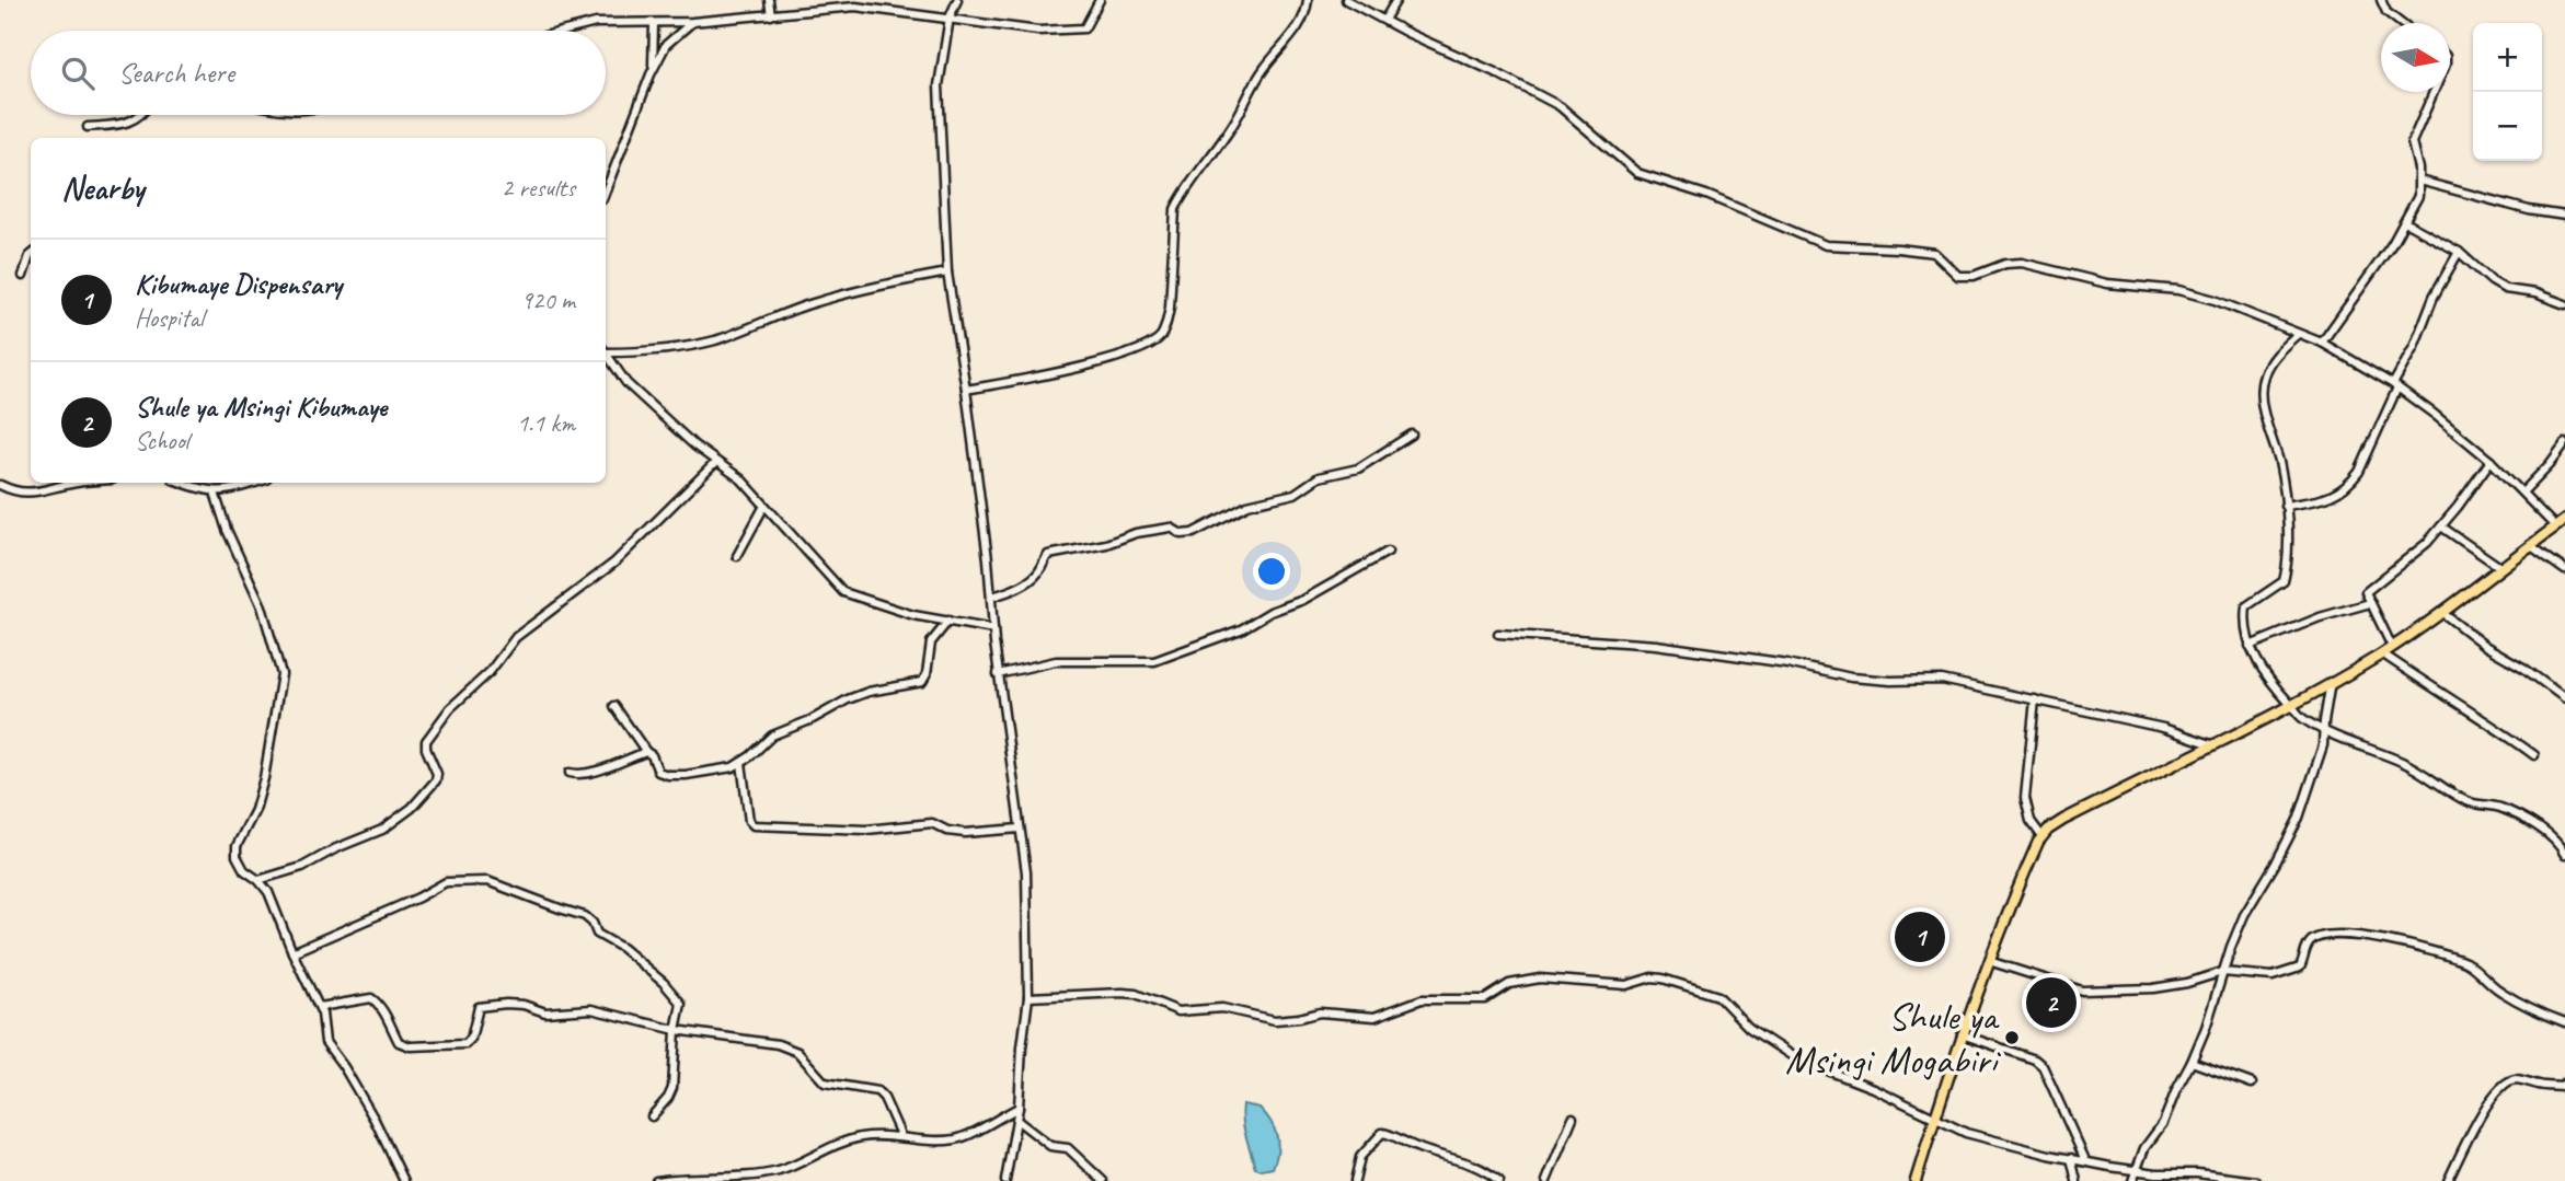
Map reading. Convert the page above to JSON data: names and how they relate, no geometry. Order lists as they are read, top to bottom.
{
  "places": ["Shule ya Msingi Mogabiri"],
  "north": "right",
  "page": {
    "map_buttons": ["+", "−"],
    "search": "Search here",
    "heading": ["Nearby", "2 results"],
    "list": [
      {
        "mark": "1",
        "name": "Kibumaye Dispensary",
        "note": "Hospital",
        "value": "920 m"
      },
      {
        "mark": "2",
        "name": "Shule ya Msingi Kibumaye",
        "note": "School",
        "value": "1.1 km"
      }
    ],
    "pins": ["1", "2"]
  }
}
